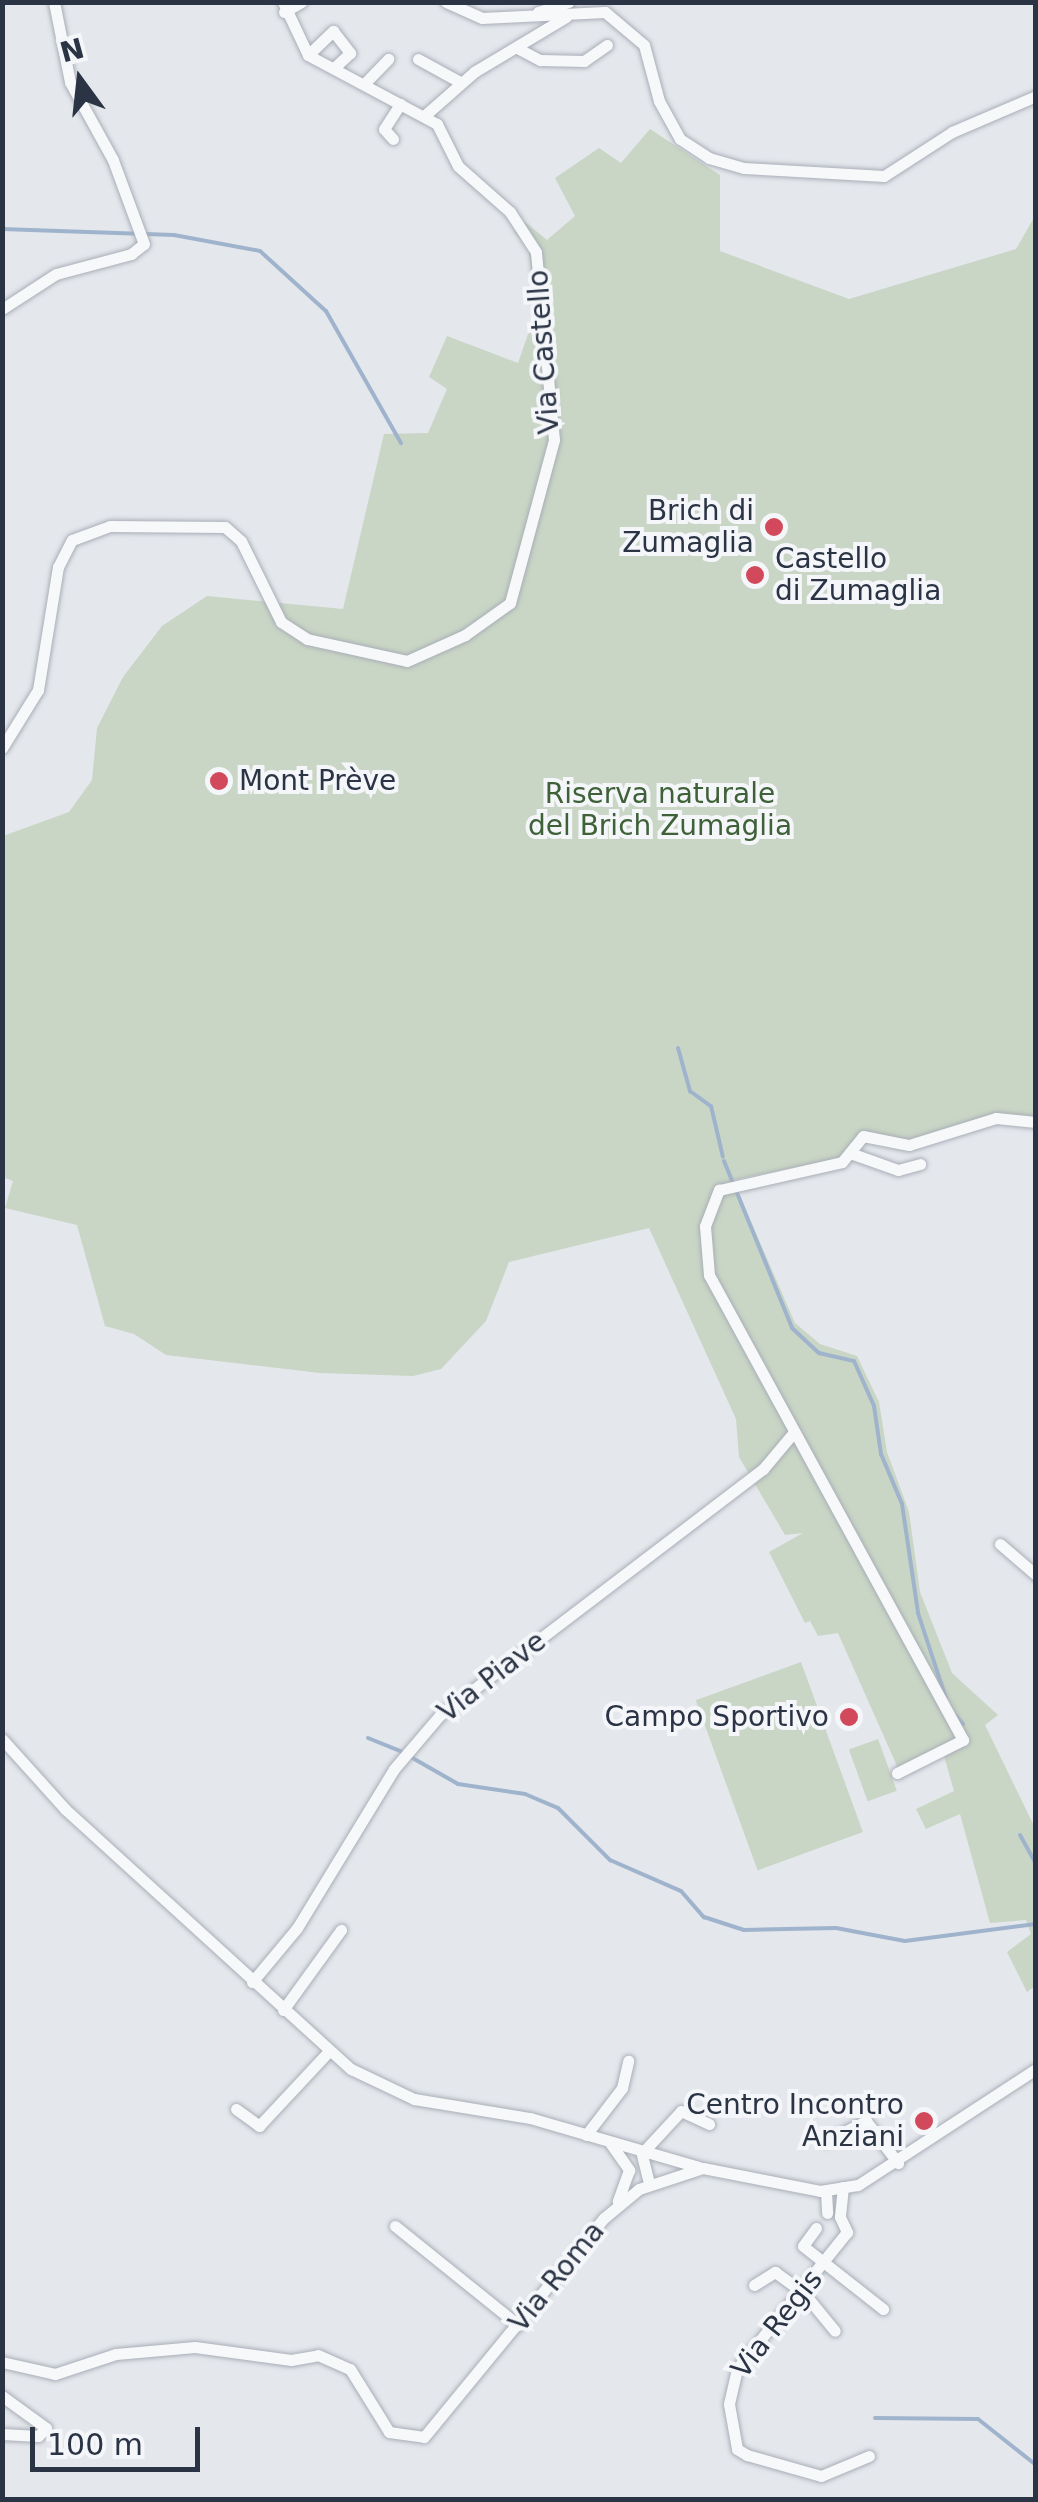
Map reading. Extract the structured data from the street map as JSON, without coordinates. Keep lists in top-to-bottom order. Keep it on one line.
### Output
{"streets":{"street":["Via Castello","Via Piave","Via Roma","Via Regis"]},"crossings":[["Via Roma","Via Regis"]],"parks":["Riserva naturale del Brich Zumaglia"],"places":["Brich di Zumaglia","Castello di Zumaglia","Mont Prève","Campo Sportivo","Centro Incontro Anziani"],"scale_bar":"100 m","north":"top"}
